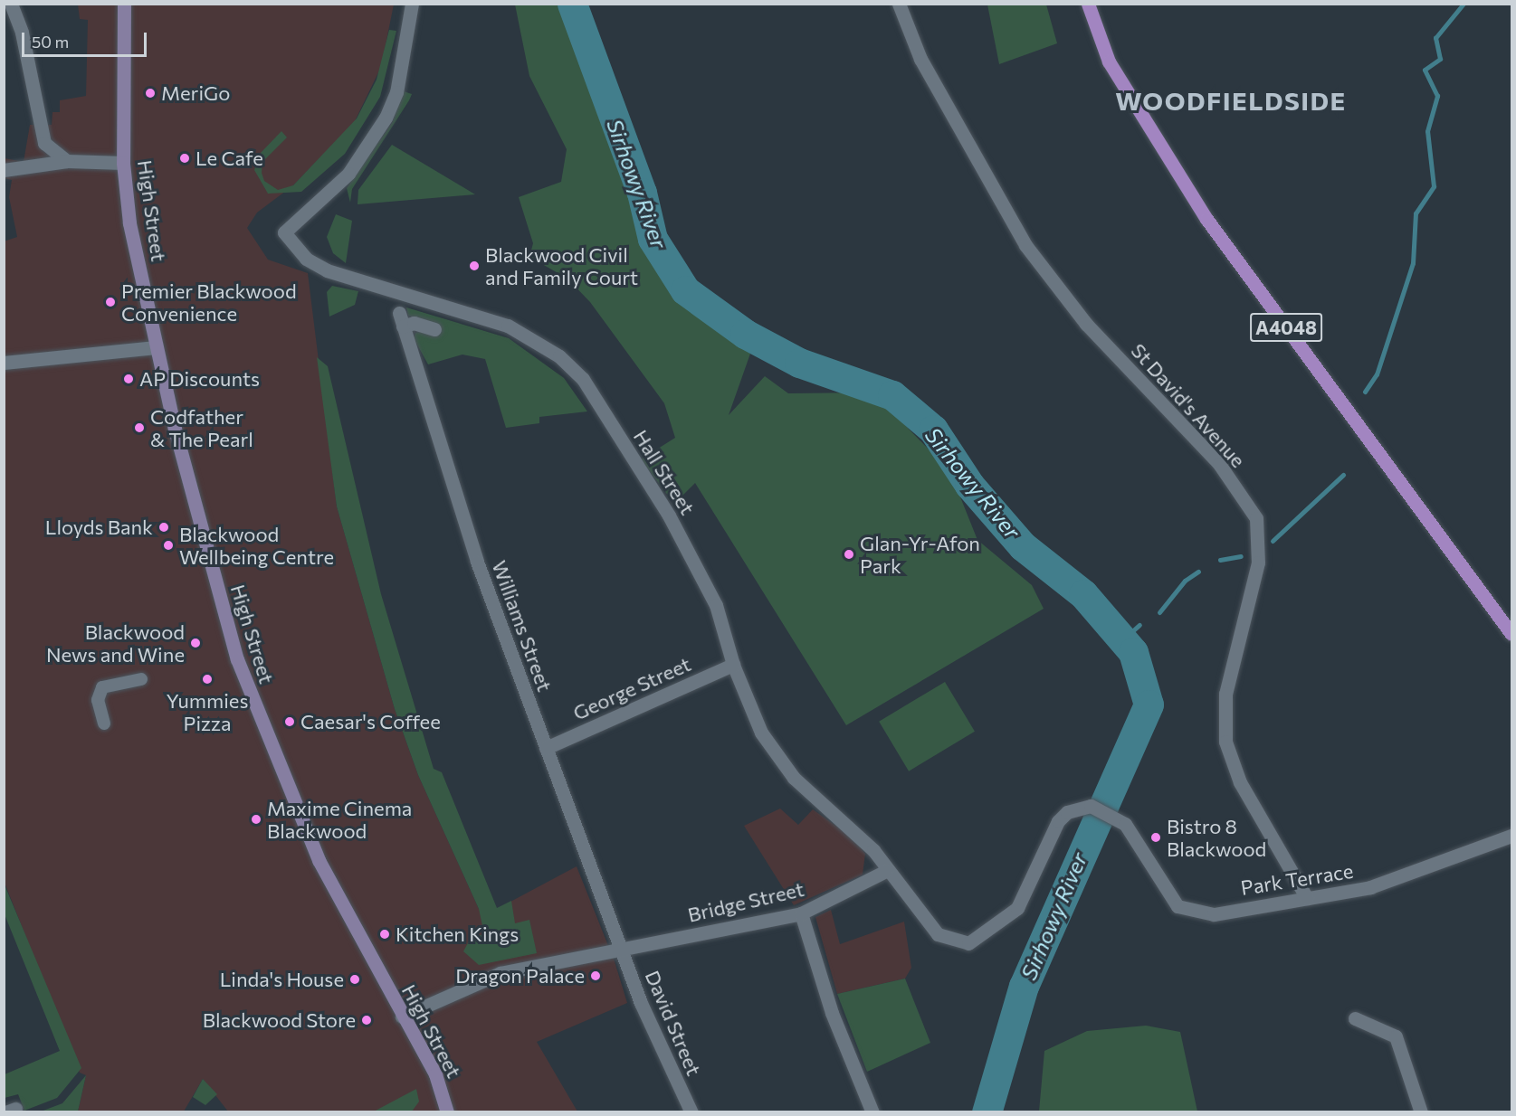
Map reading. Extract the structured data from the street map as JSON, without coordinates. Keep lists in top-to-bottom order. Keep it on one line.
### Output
{"streets":{"main road":["High Street","A4048"],"street":["St David's Avenue","Hall Street","Williams Street","George Street","Park Terrace","Bridge Street","David Street"]},"crossings":[["High Street","Bridge Street"],["St David's Avenue","Park Terrace"],["Hall Street","George Street"],["Hall Street","Park Terrace"],["Hall Street","Bridge Street"],["Williams Street","George Street"],["Williams Street","Bridge Street"],["Williams Street","David Street"],["Park Terrace","Bridge Street"],["Bridge Street","David Street"]],"districts":["WOODFIELDSIDE"],"water":["Sirhowy River"],"places":["MeriGo","Le Cafe","Blackwood Civil and Family Court","Premier Blackwood Convenience","AP Discounts","Codfather & The Pearl","Lloyds Bank","Blackwood Wellbeing Centre","Glan-Yr-Afon Park","Blackwood News and Wine","Yummies Pizza","Caesar's Coffee","Maxime Cinema Blackwood","Bistro 8 Blackwood","Kitchen Kings","Dragon Palace","Linda's House","Blackwood Store"],"scale_bar":"50 m"}
